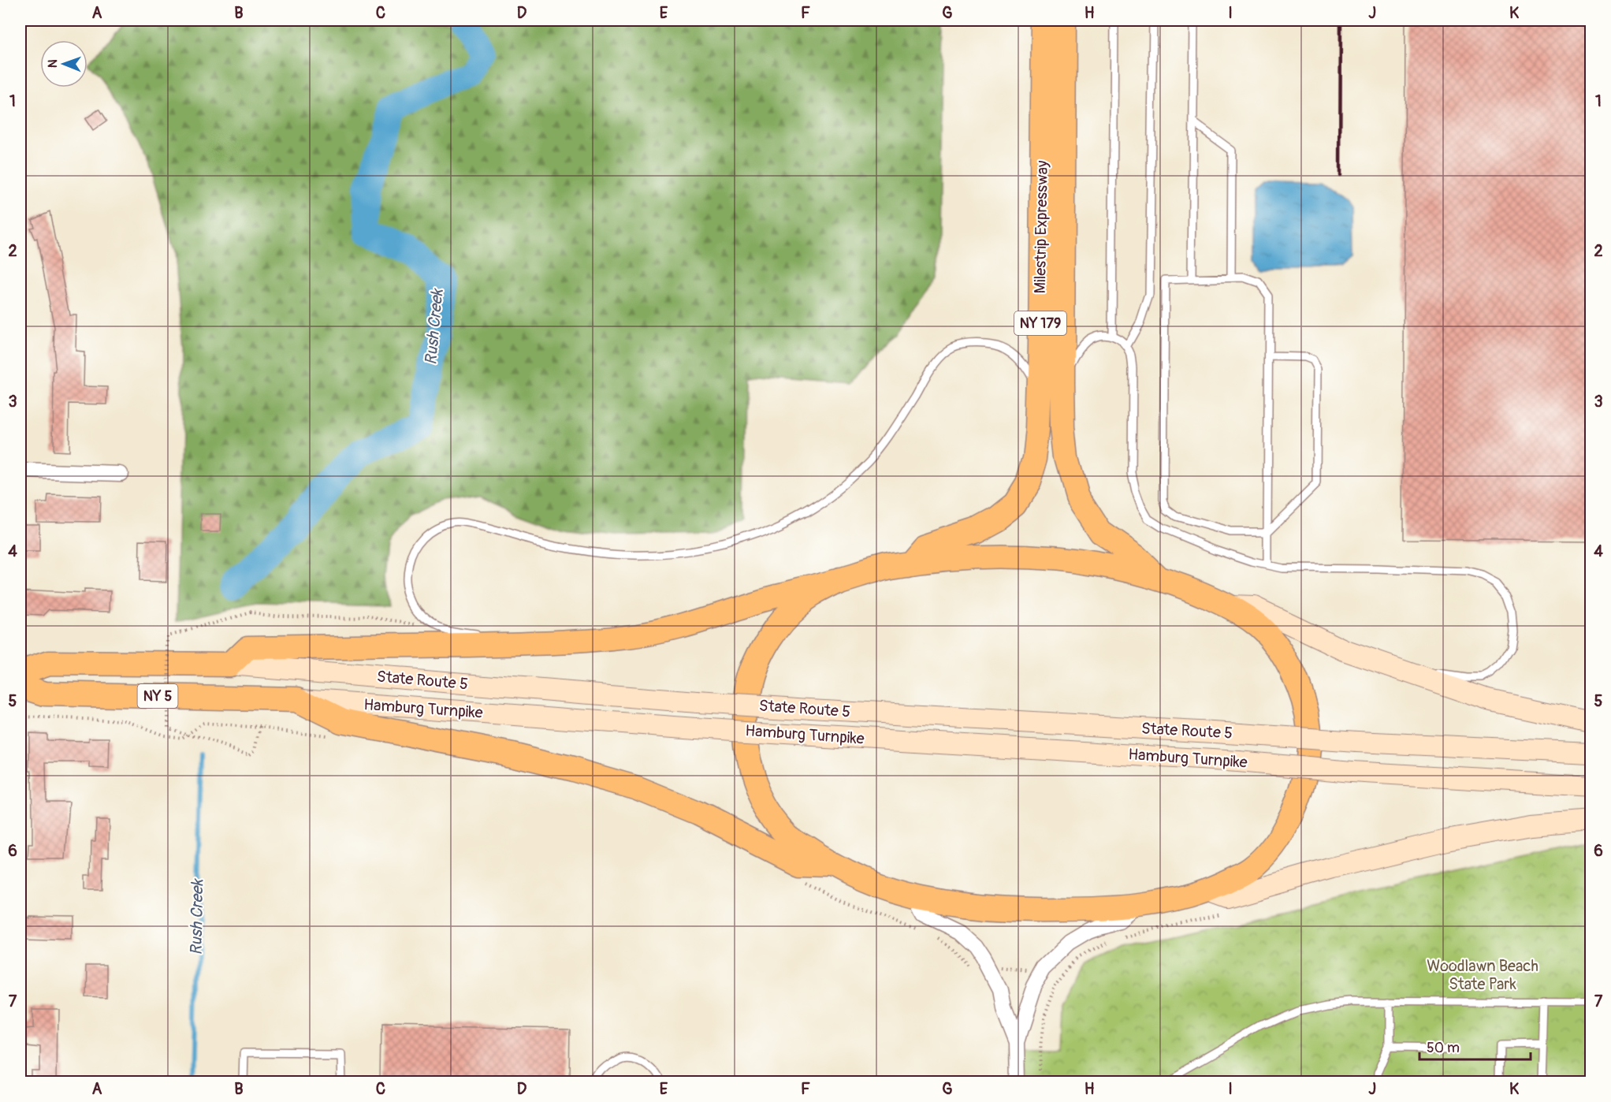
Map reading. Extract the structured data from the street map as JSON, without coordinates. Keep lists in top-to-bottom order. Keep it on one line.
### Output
{"streets":{"highway":["Milestrip Expressway","NY 179","State Route 5","NY 5","Hamburg Turnpike"]},"water":["Rush Creek"],"parks":["Woodlawn Beach State Park"],"scale_bar":"50 m","north":"left","grid":{"columns":["A","B","C","D","E","F","G","H","I","J","K"],"rows":["1","2","3","4","5","6","7"]}}
